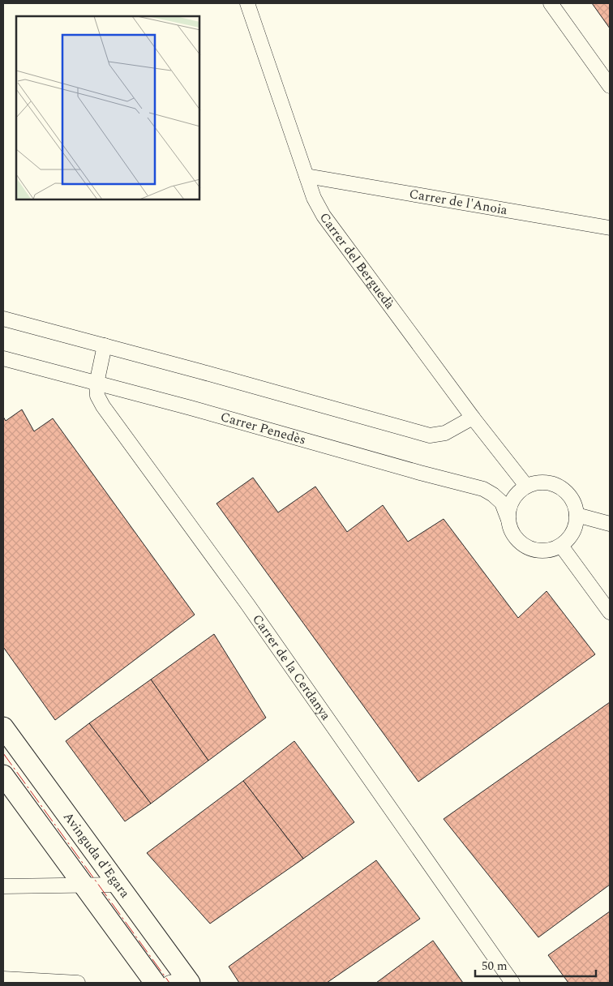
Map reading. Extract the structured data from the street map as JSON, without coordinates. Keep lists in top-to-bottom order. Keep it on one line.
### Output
{"streets":{"street":["Carrer de l'Anoia","Carrer del Berguedà","Carrer Penedès","Carrer de la Cerdanya","Avinguda d'Egara"]},"crossings":[["Carrer de l'Anoia","Carrer del Berguedà"],["Carrer del Berguedà","Carrer Penedès"],["Carrer Penedès","Carrer de la Cerdanya"]],"scale_bar":"50 m"}
